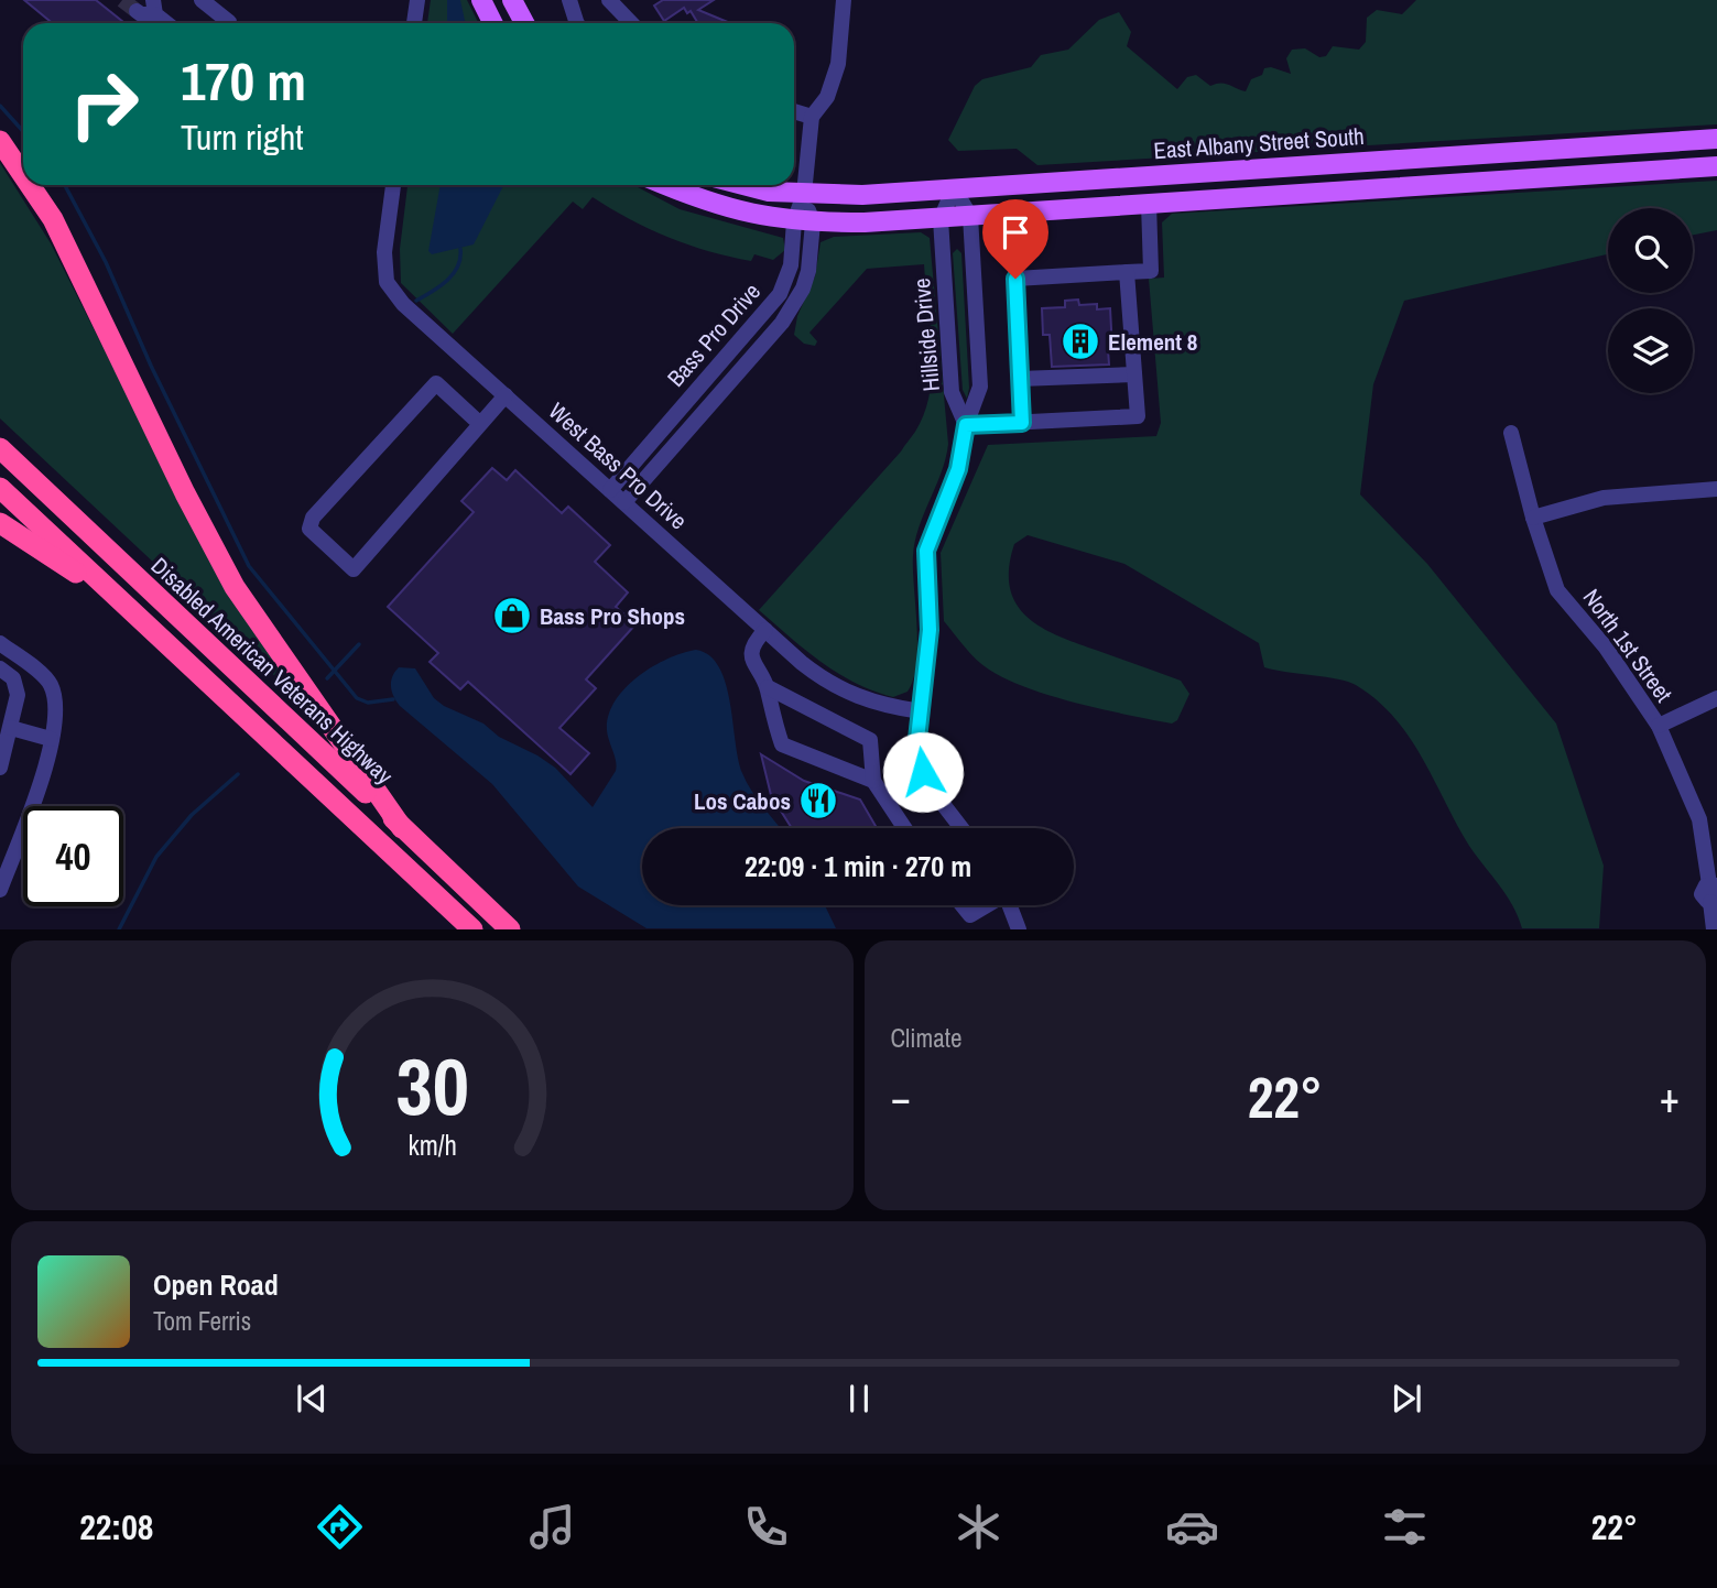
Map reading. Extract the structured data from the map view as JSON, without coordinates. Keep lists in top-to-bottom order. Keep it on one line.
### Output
{"streets":{"highway":["Disabled American Veterans Highway"],"main road":["East Albany Street South"],"street":["Bass Pro Drive","Hillside Drive","West Bass Pro Drive","North 1st Street"]},"crossings":[["East Albany Street South","Bass Pro Drive"],["East Albany Street South","Hillside Drive"],["Bass Pro Drive","West Bass Pro Drive"]],"places":{"building":["Element 8"],"shop":["Bass Pro Shops"],"restaurant":["Los Cabos"]},"page":{"turn":["170 m","Turn right"],"limit":"40","trip":"22:09 · 1 min · 270 m","tile":"Climate","heat":["−","22°","+"],"song":["Open Road","Tom Ferris"],"tabs":["22:08","22°"],"gauge":["30","km/h"]}}
